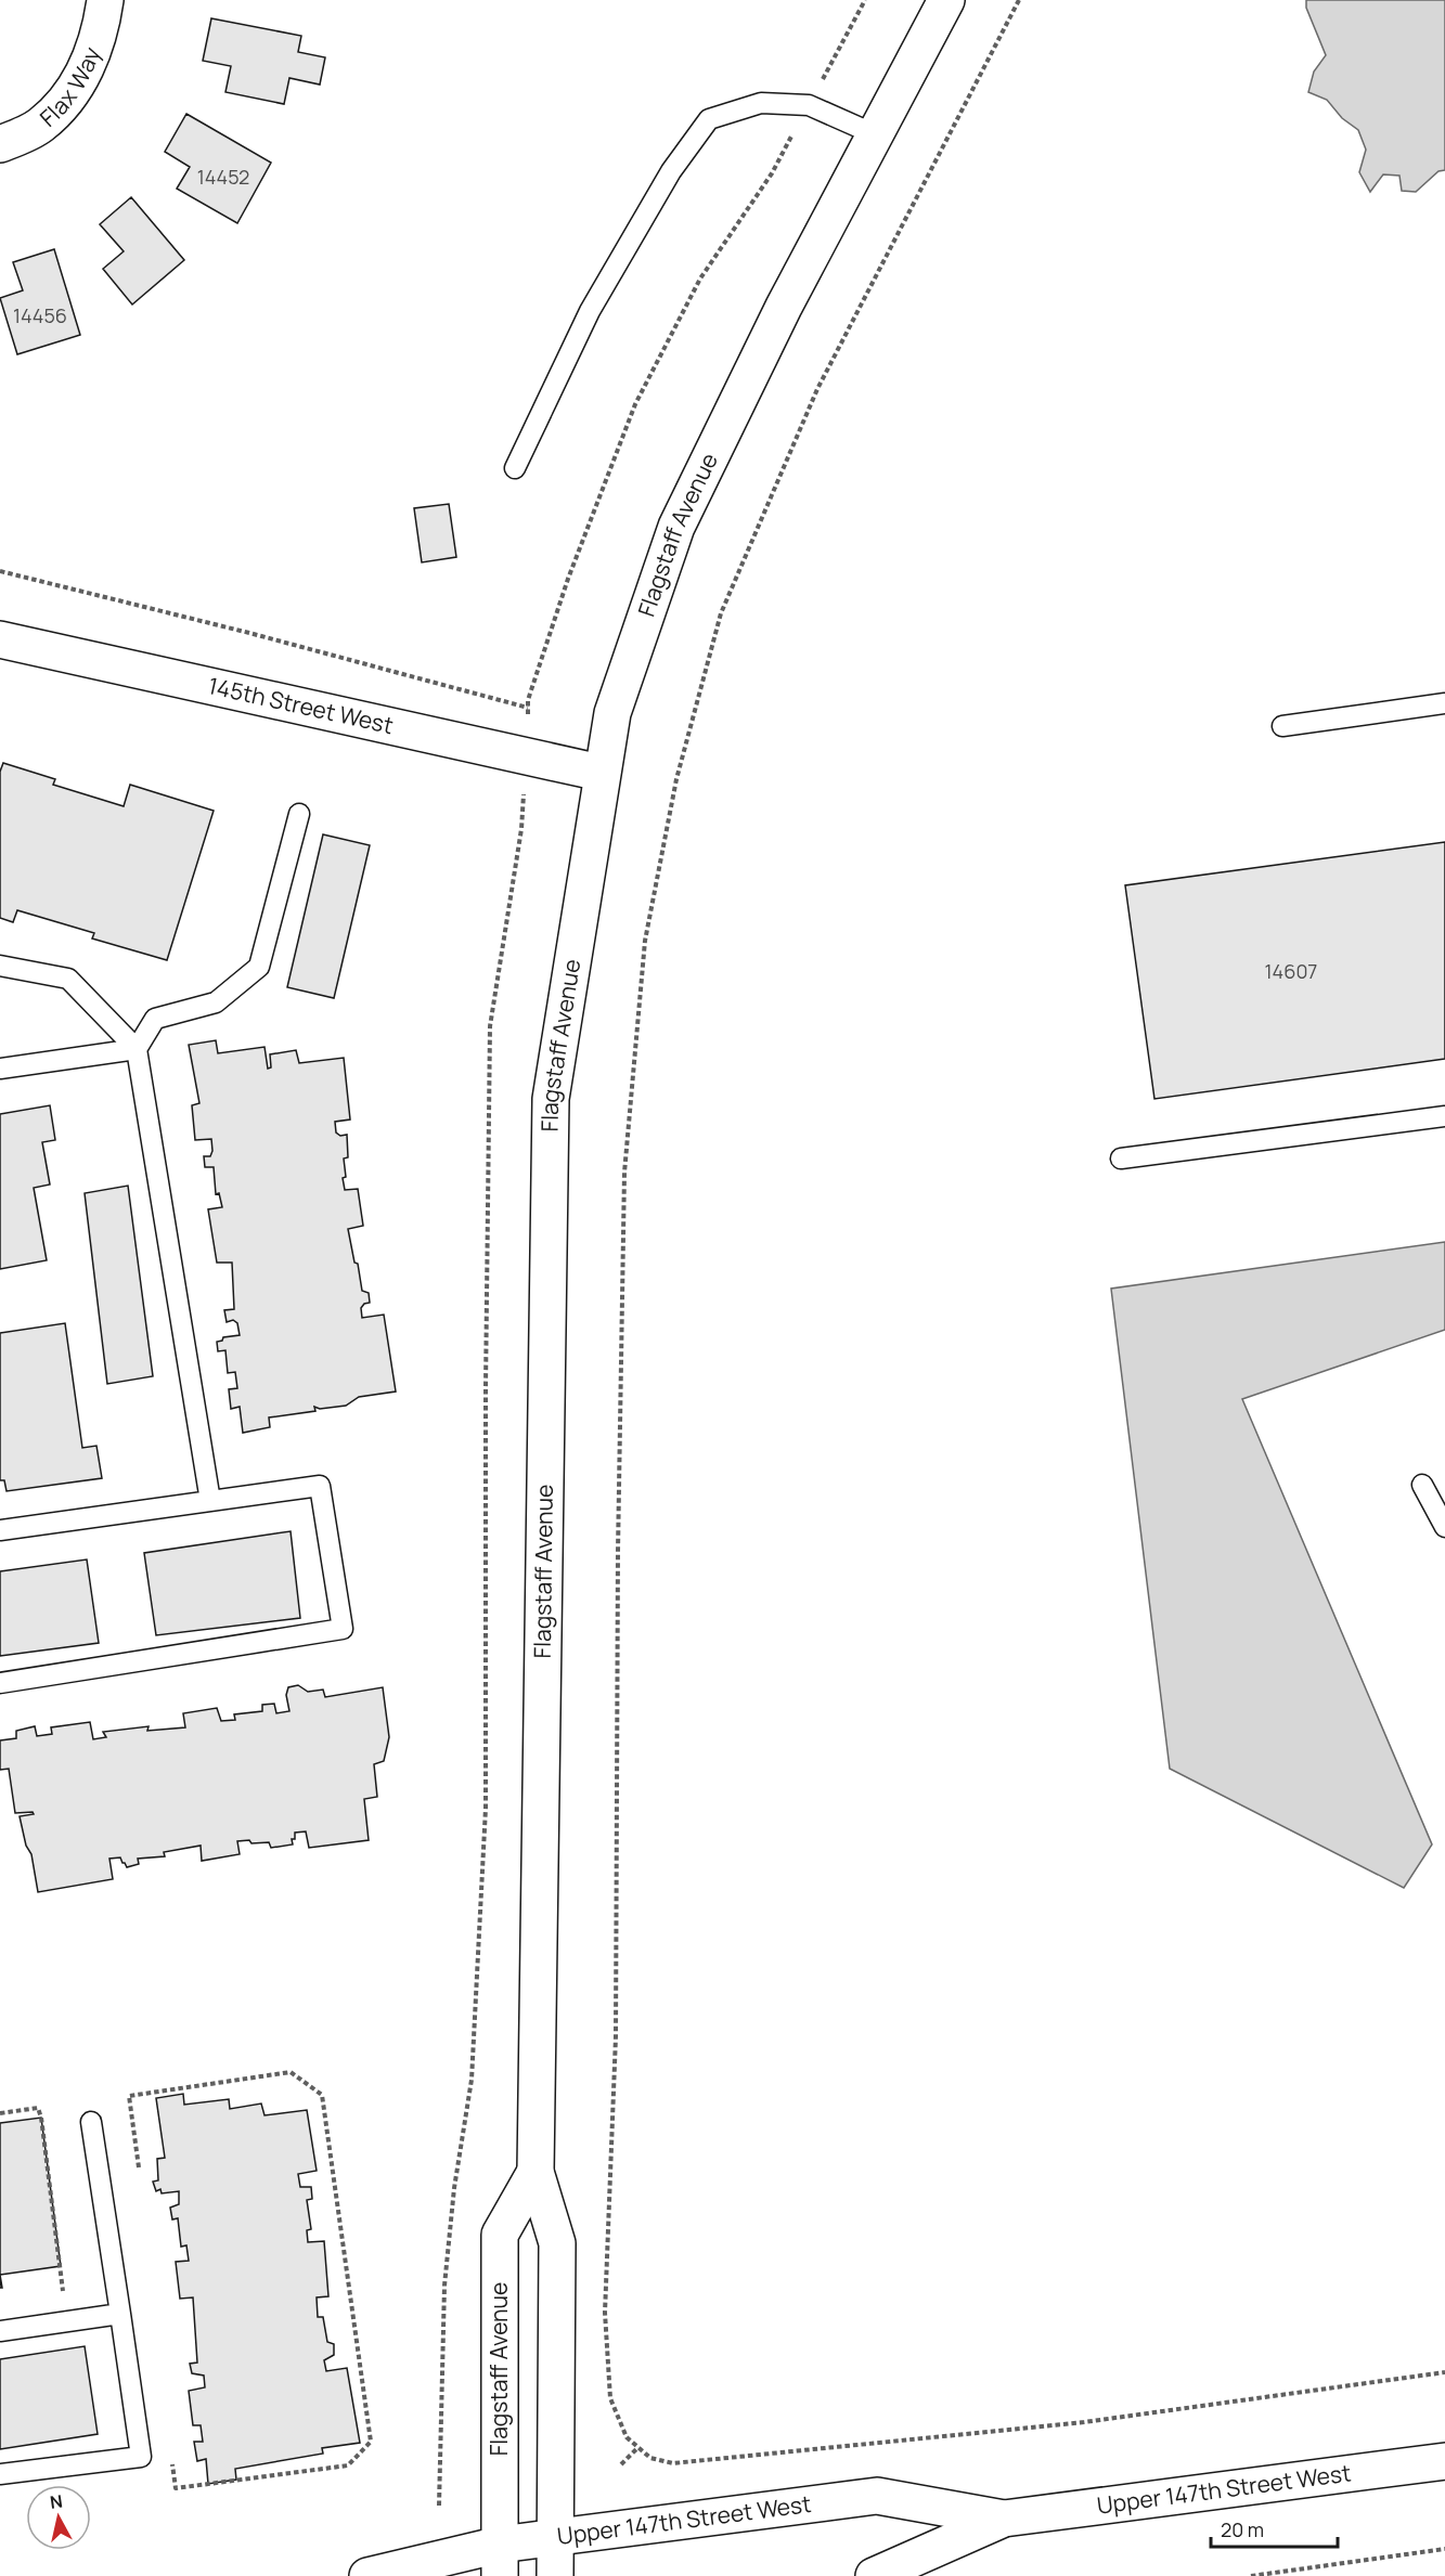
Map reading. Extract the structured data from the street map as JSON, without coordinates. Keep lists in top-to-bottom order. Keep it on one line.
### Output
{"streets":{"street":["Flax Way","Flagstaff Avenue","145th Street West","Upper 147th Street West"]},"crossings":[["Flagstaff Avenue","145th Street West"],["Flagstaff Avenue","Upper 147th Street West"]],"house_numbers":["14452","14456","14607"],"scale_bar":"20 m","north":"top"}
